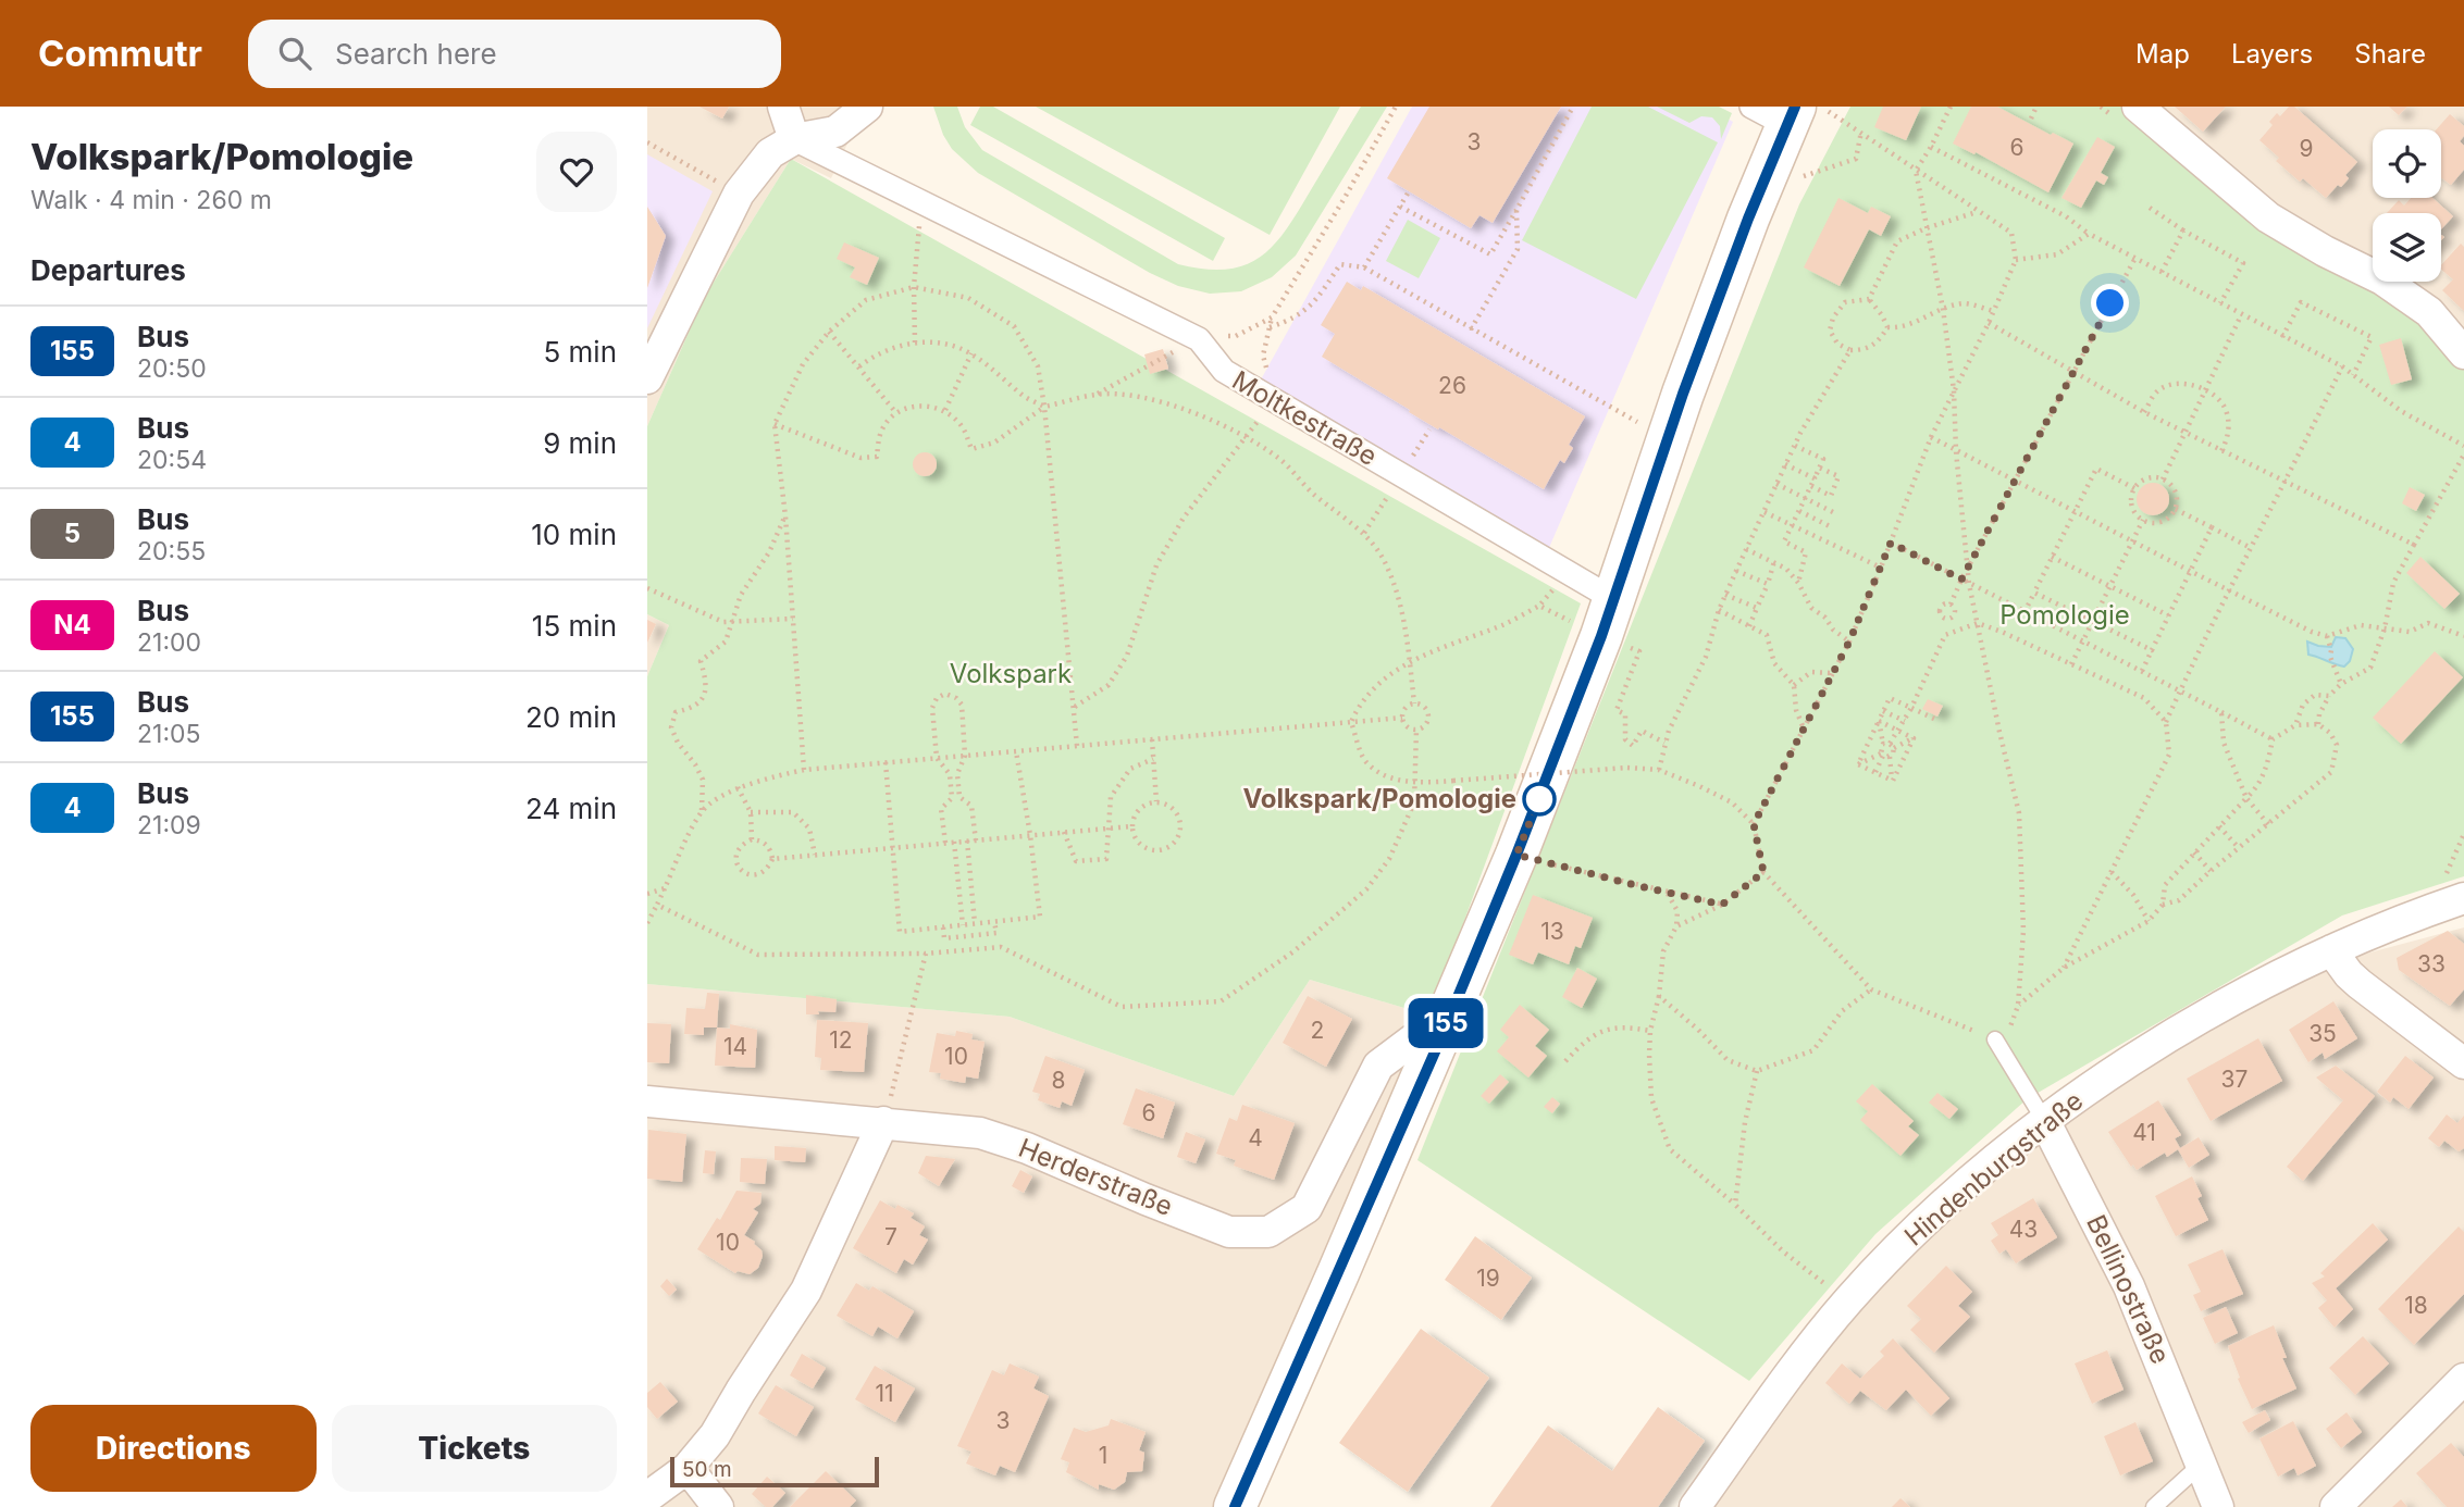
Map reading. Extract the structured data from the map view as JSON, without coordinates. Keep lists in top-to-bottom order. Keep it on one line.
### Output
{"streets":{"street":["Moltkestraße","Hindenburgstraße","Herderstraße","Bellinostraße"]},"crossings":[["Hindenburgstraße","Bellinostraße"]],"parks":["Pomologie","Volkspark"],"places":["Volkspark/Pomologie"],"lines":["bus line 155"],"house_numbers":["3","6","9","26","13","33","2","35","12","14","10","37","8","6","41","4","43","7","10","19","18","11","3","1"],"scale_bar":"50 m","page":{"header":"Commutr","search":"Search here","nav":["Map","Layers","Share"],"heading":[["Volkspark/Pomologie","Walk · 4 min · 260 m"],"Departures"],"on_map":"155","list":[{"mark":"155","name":"Bus","note":"20:50","value":"5 min"},{"mark":"4","name":"Bus","note":"20:54","value":"9 min"},{"mark":"5","name":"Bus","note":"20:55","value":"10 min"},{"mark":"N4","name":"Bus","note":"21:00","value":"15 min"},{"mark":"155","name":"Bus","note":"21:05","value":"20 min"},{"mark":"4","name":"Bus","note":"21:09","value":"24 min"}],"buttons":["Directions","Tickets"],"scale":"50 m"}}
